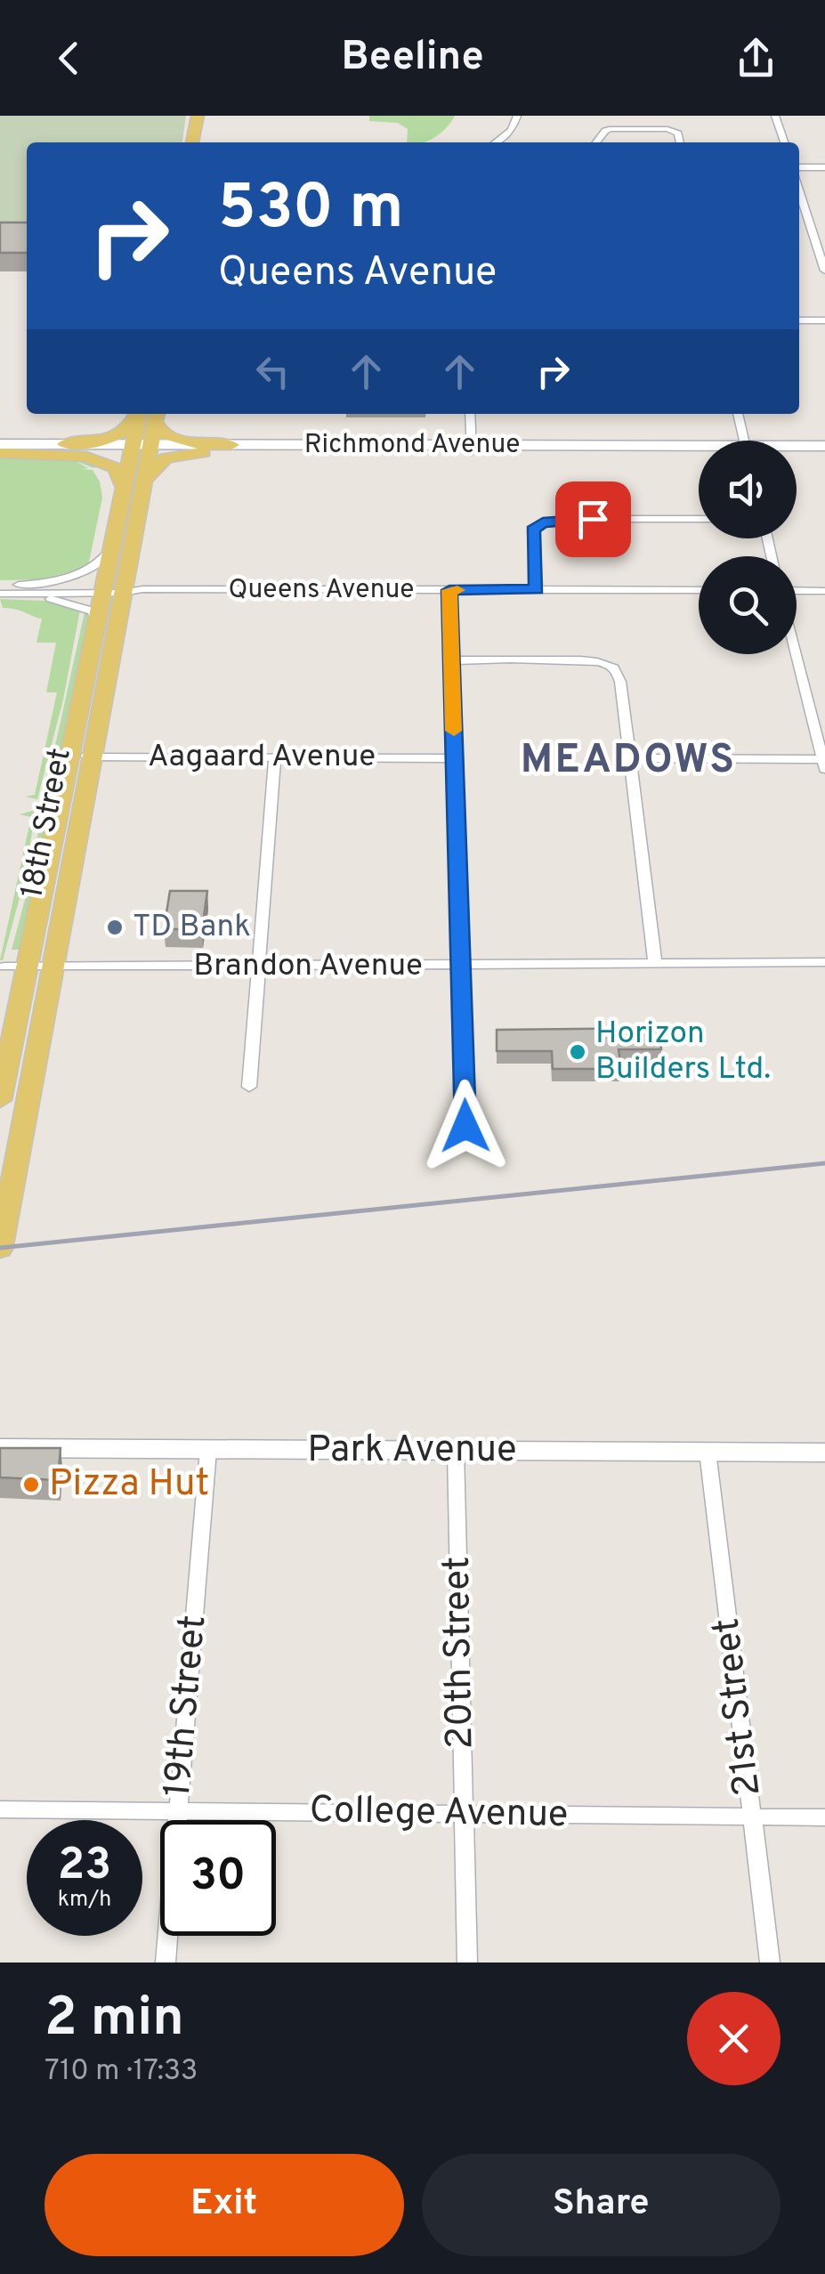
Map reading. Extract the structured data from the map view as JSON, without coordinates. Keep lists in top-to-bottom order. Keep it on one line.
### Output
{"streets":{"main road":["Richmond Avenue","18th Street","Park Avenue"],"street":["Queens Avenue","Aagaard Avenue","Brandon Avenue","20th Street","19th Street","21st Street","College Avenue"]},"crossings":[["Richmond Avenue","18th Street"],["Queens Avenue","18th Street"],["Aagaard Avenue","18th Street"],["18th Street","Brandon Avenue"],["Park Avenue","20th Street"],["Park Avenue","19th Street"],["Park Avenue","21st Street"],["20th Street","College Avenue"],["19th Street","College Avenue"],["21st Street","College Avenue"]],"districts":["MEADOWS"],"places":["TD Bank","Horizon Builders Ltd.","Pizza Hut"],"page":{"header":"Beeline","turn":["530 m","Queens Avenue"],"speed":"23 km/h","limit":"30","heading":["2 min","710 m · 17:33"],"buttons":["Exit","Share"]}}
